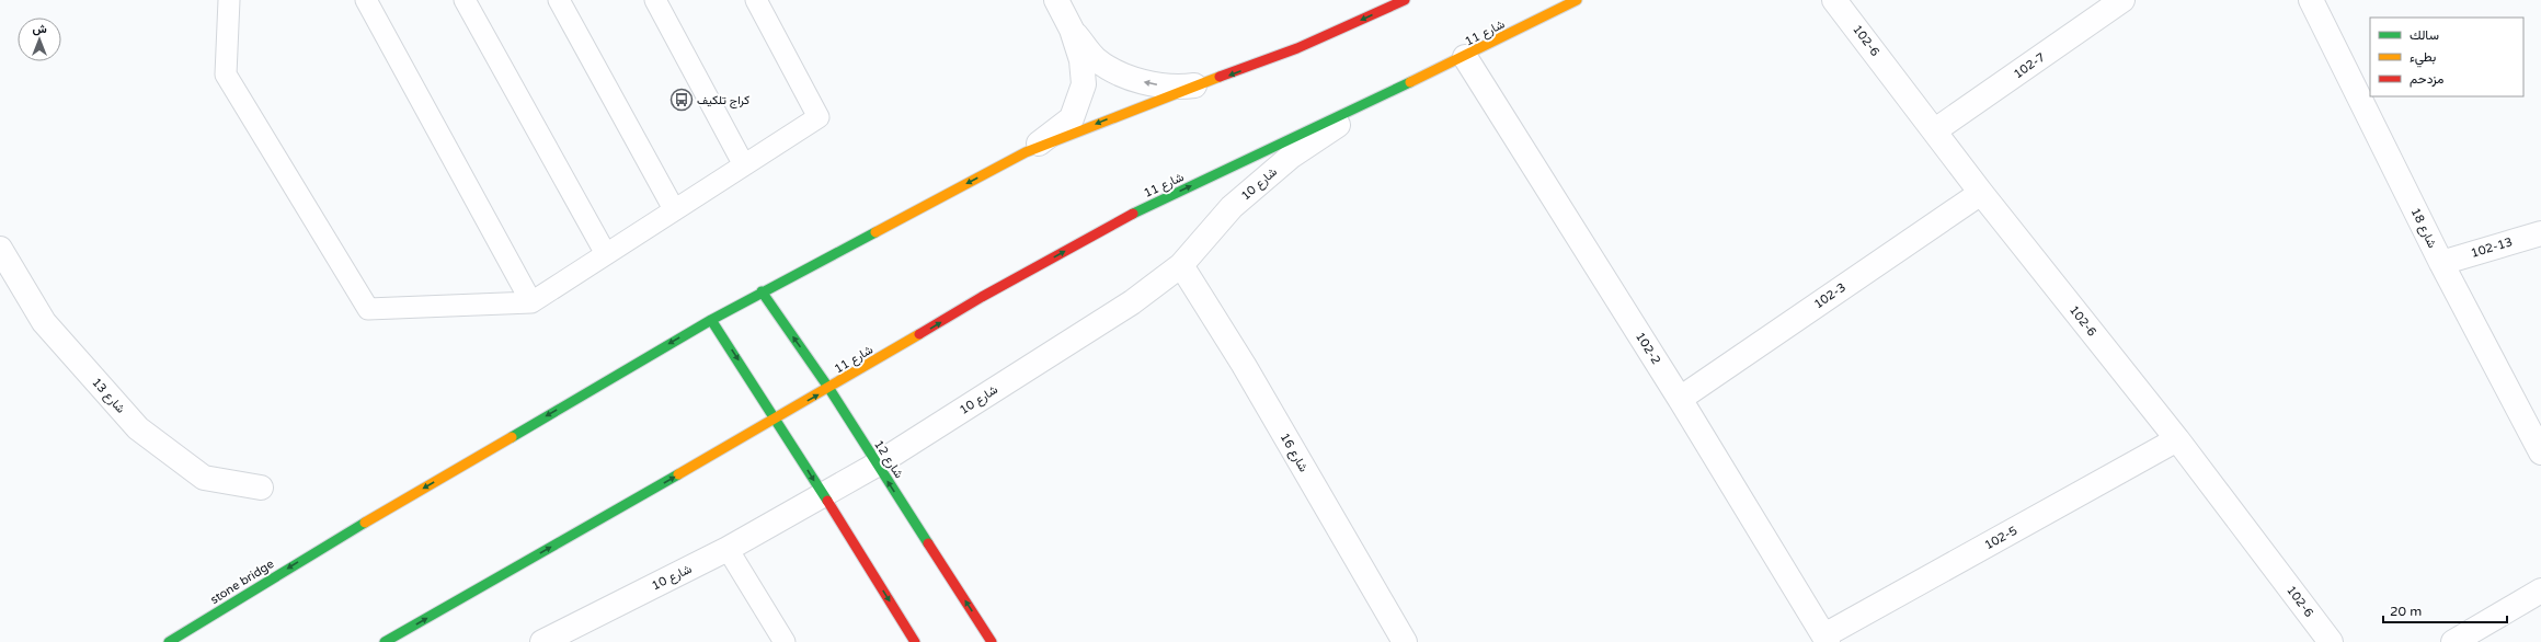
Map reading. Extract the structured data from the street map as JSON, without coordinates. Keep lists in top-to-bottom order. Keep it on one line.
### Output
{"streets":{"main road":["شارع 11","شارع 12","stone bridge"],"street":["102-6","102-7","شارع 10","شارع 18","102-13","102-3","102-2","شارع 13","شارع 16","102-5"]},"crossings":[["شارع 11","شارع 10"],["شارع 11","102-2"],["شارع 11","شارع 12"],["102-6","102-7"],["102-6","102-3"],["102-6","102-5"],["شارع 10","شارع 16"],["شارع 10","شارع 12"],["شارع 18","102-13"],["102-3","102-2"],["102-2","102-5"]],"one_way":["شارع 11","stone bridge"],"places":{"bus stop":["كراج تلكيف"]},"legend":["سالك","بطيء","مزدحم"],"scale_bar":"20 m","north":"top"}
